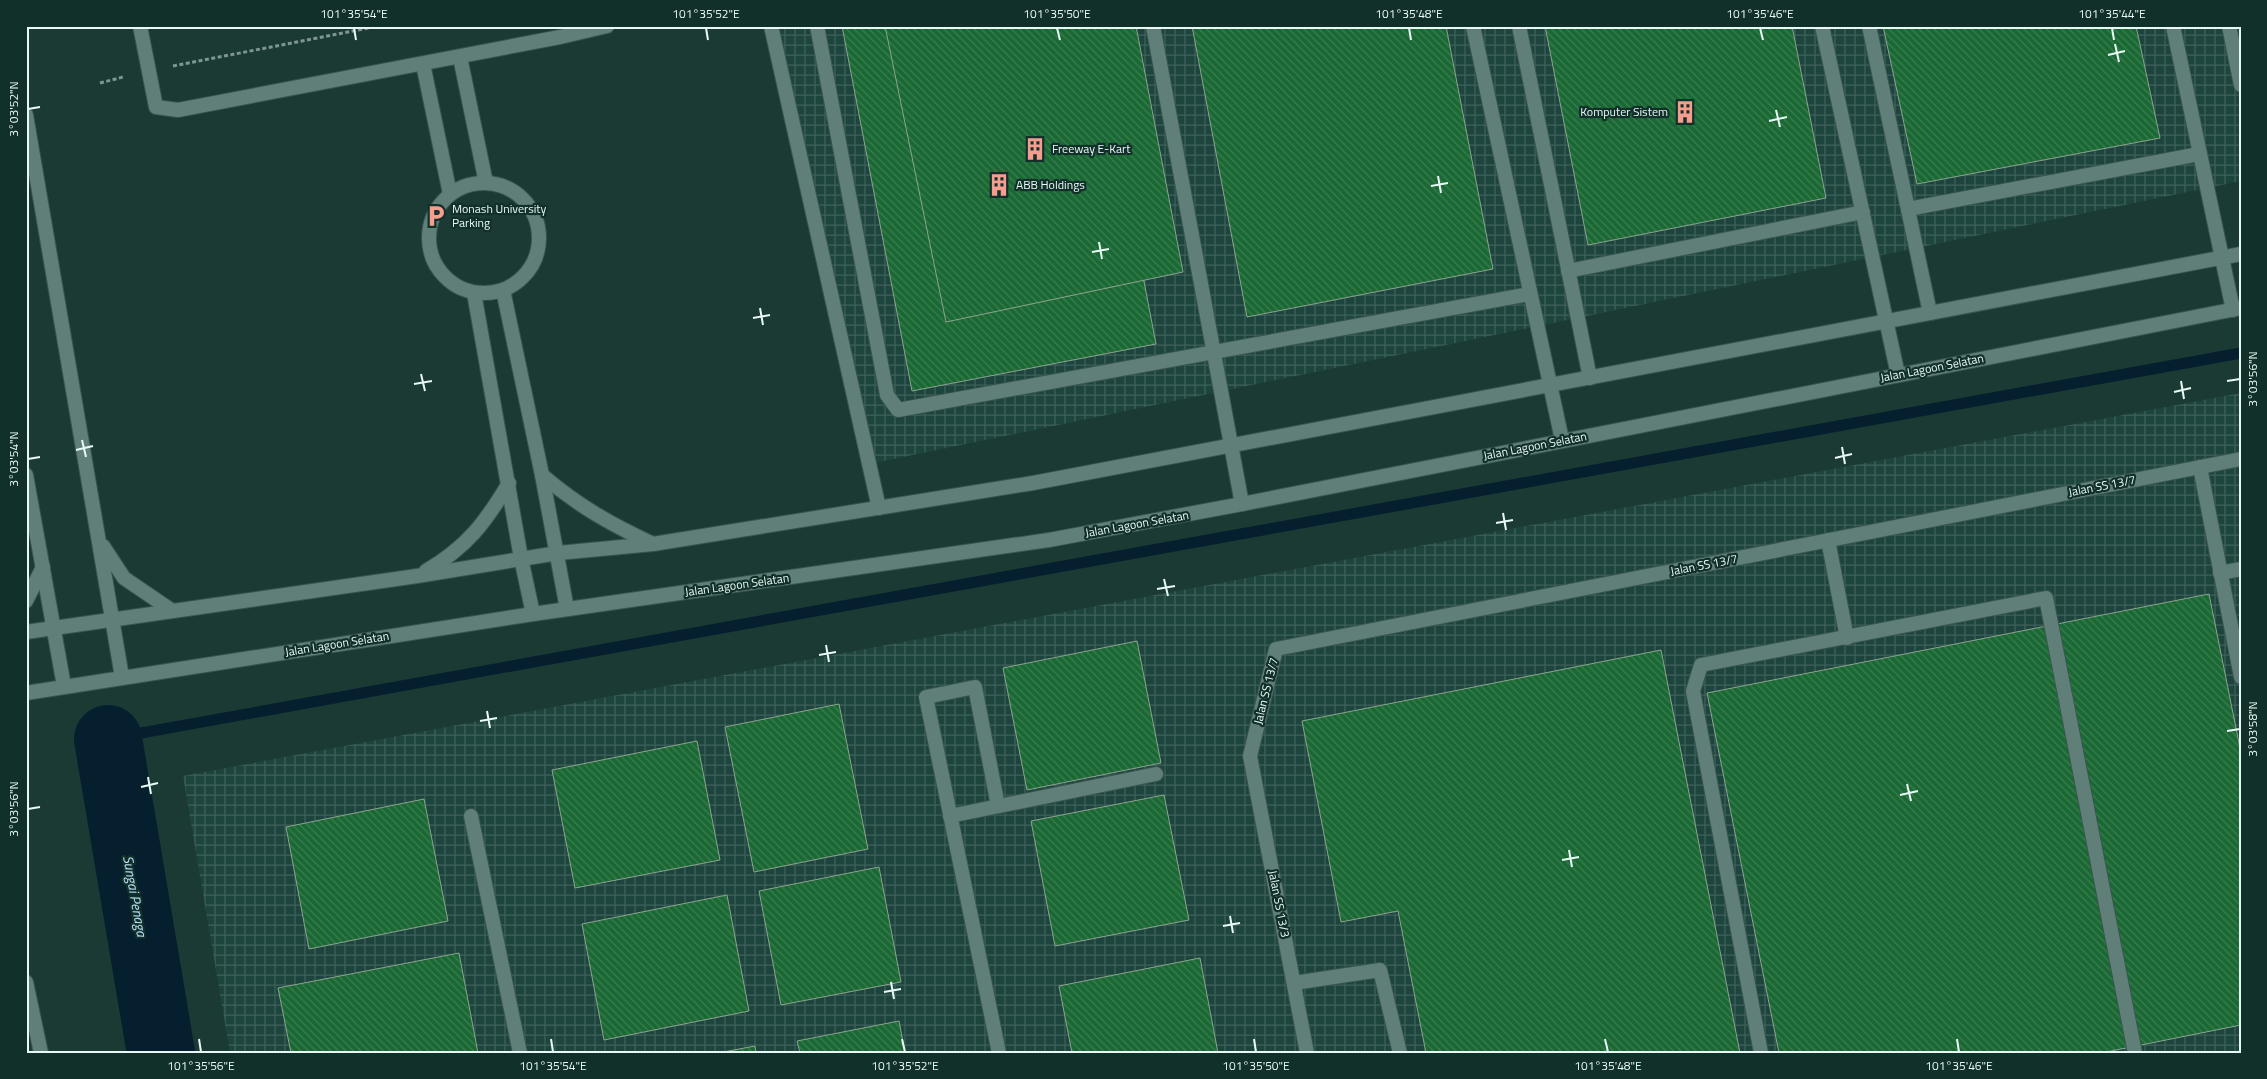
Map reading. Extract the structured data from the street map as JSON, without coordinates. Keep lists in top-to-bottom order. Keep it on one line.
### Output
{"streets":{"main road":["Jalan Lagoon Selatan","Jalan SS 13/7","Jalan SS 13/3"]},"crossings":[["Jalan SS 13/7","Jalan SS 13/3"]],"water":["Sungai Penaga"],"places":{"building":["Komputer Sistem","Freeway E-Kart","ABB Holdings"],"parking":["Monash University Parking"]},"coordinates":["101°35'54\"E","101°35'52\"E","101°35'50\"E","101°35'48\"E","101°35'46\"E","101°35'44\"E","3°03'52\"N","3°03'56\"N","3°03'54\"N","3°03'58\"N","101°35'56\"E"]}
